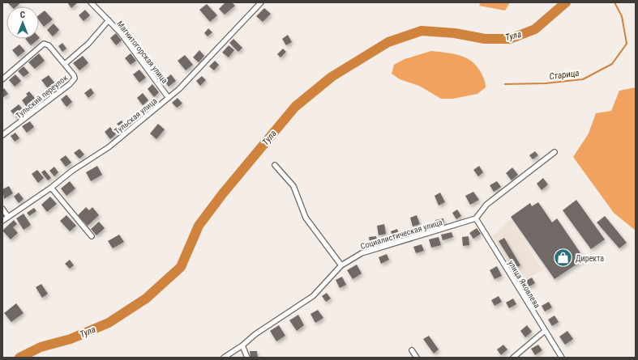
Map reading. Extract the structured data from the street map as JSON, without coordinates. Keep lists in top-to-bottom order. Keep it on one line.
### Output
{"streets":{"street":["Магнитогорская улица","Тульский переулок","Тульская улица","Социалистическая улица","улица Яковлева"]},"crossings":[["Магнитогорская улица","Тульская улица"],["Социалистическая улица","улица Яковлева"]],"water":["Тула","Старица"],"places":{"shop":["Директа"]},"north":"top"}
